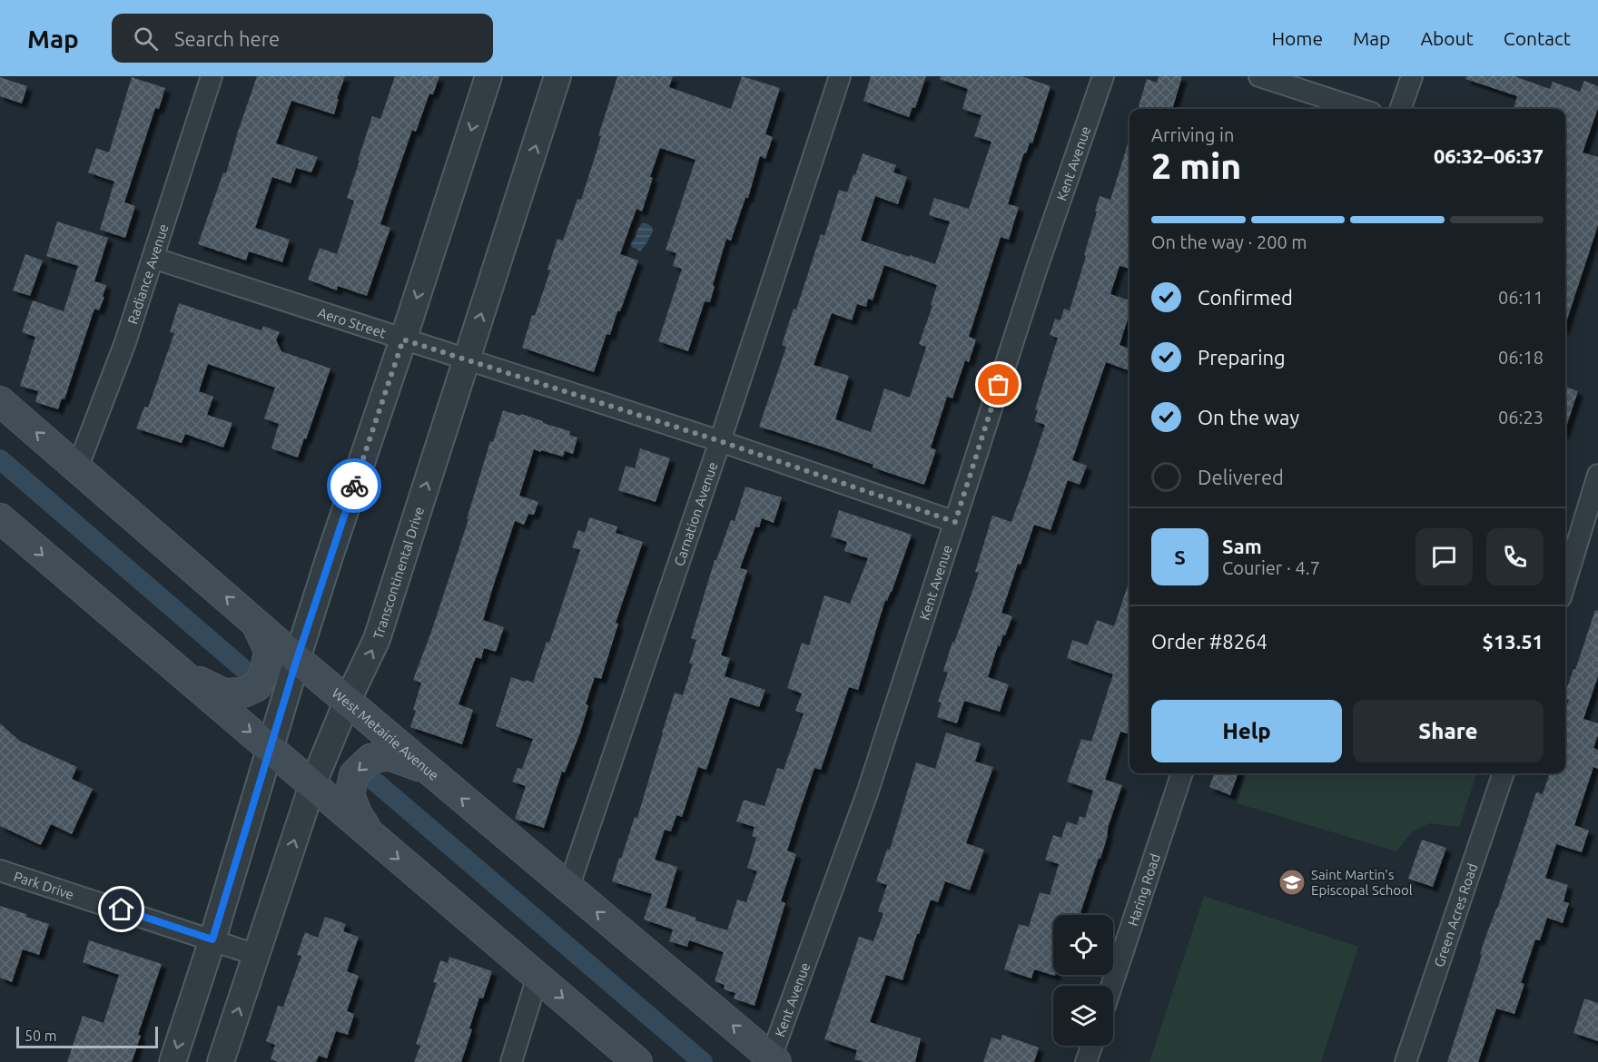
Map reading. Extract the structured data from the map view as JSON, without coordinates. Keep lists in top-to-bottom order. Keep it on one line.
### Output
{"streets":{"main road":["West Metairie Avenue"],"street":["Kent Avenue","Radiance Avenue","Aero Street","Carnation Avenue","Transcontinental Drive","Park Drive","Haring Road","Green Acres Road"]},"crossings":[["Kent Avenue","Aero Street"],["Kent Avenue","West Metairie Avenue"],["Radiance Avenue","Aero Street"],["Radiance Avenue","West Metairie Avenue"],["Aero Street","Carnation Avenue"],["Aero Street","Transcontinental Drive"],["Carnation Avenue","West Metairie Avenue"],["Transcontinental Drive","West Metairie Avenue"],["Transcontinental Drive","Park Drive"]],"places":{"school or university":["Saint Martin's Episcopal School"]},"scale_bar":"50 m","page":{"header":"Map","search":"Search here","nav":["Home","Map","About","Contact"],"heading":["2 min","Arriving in","06:32–06:37"],"panel":["Sam","Courier · 4.7","Order #8264","$13.51"],"bar":"On the way · 200 m","list":[["Confirmed","06:11"],["Preparing","06:18"],["On the way","06:23"],"Delivered"],"round":"S","buttons":["Help","Share"],"scale":"50 m"}}
